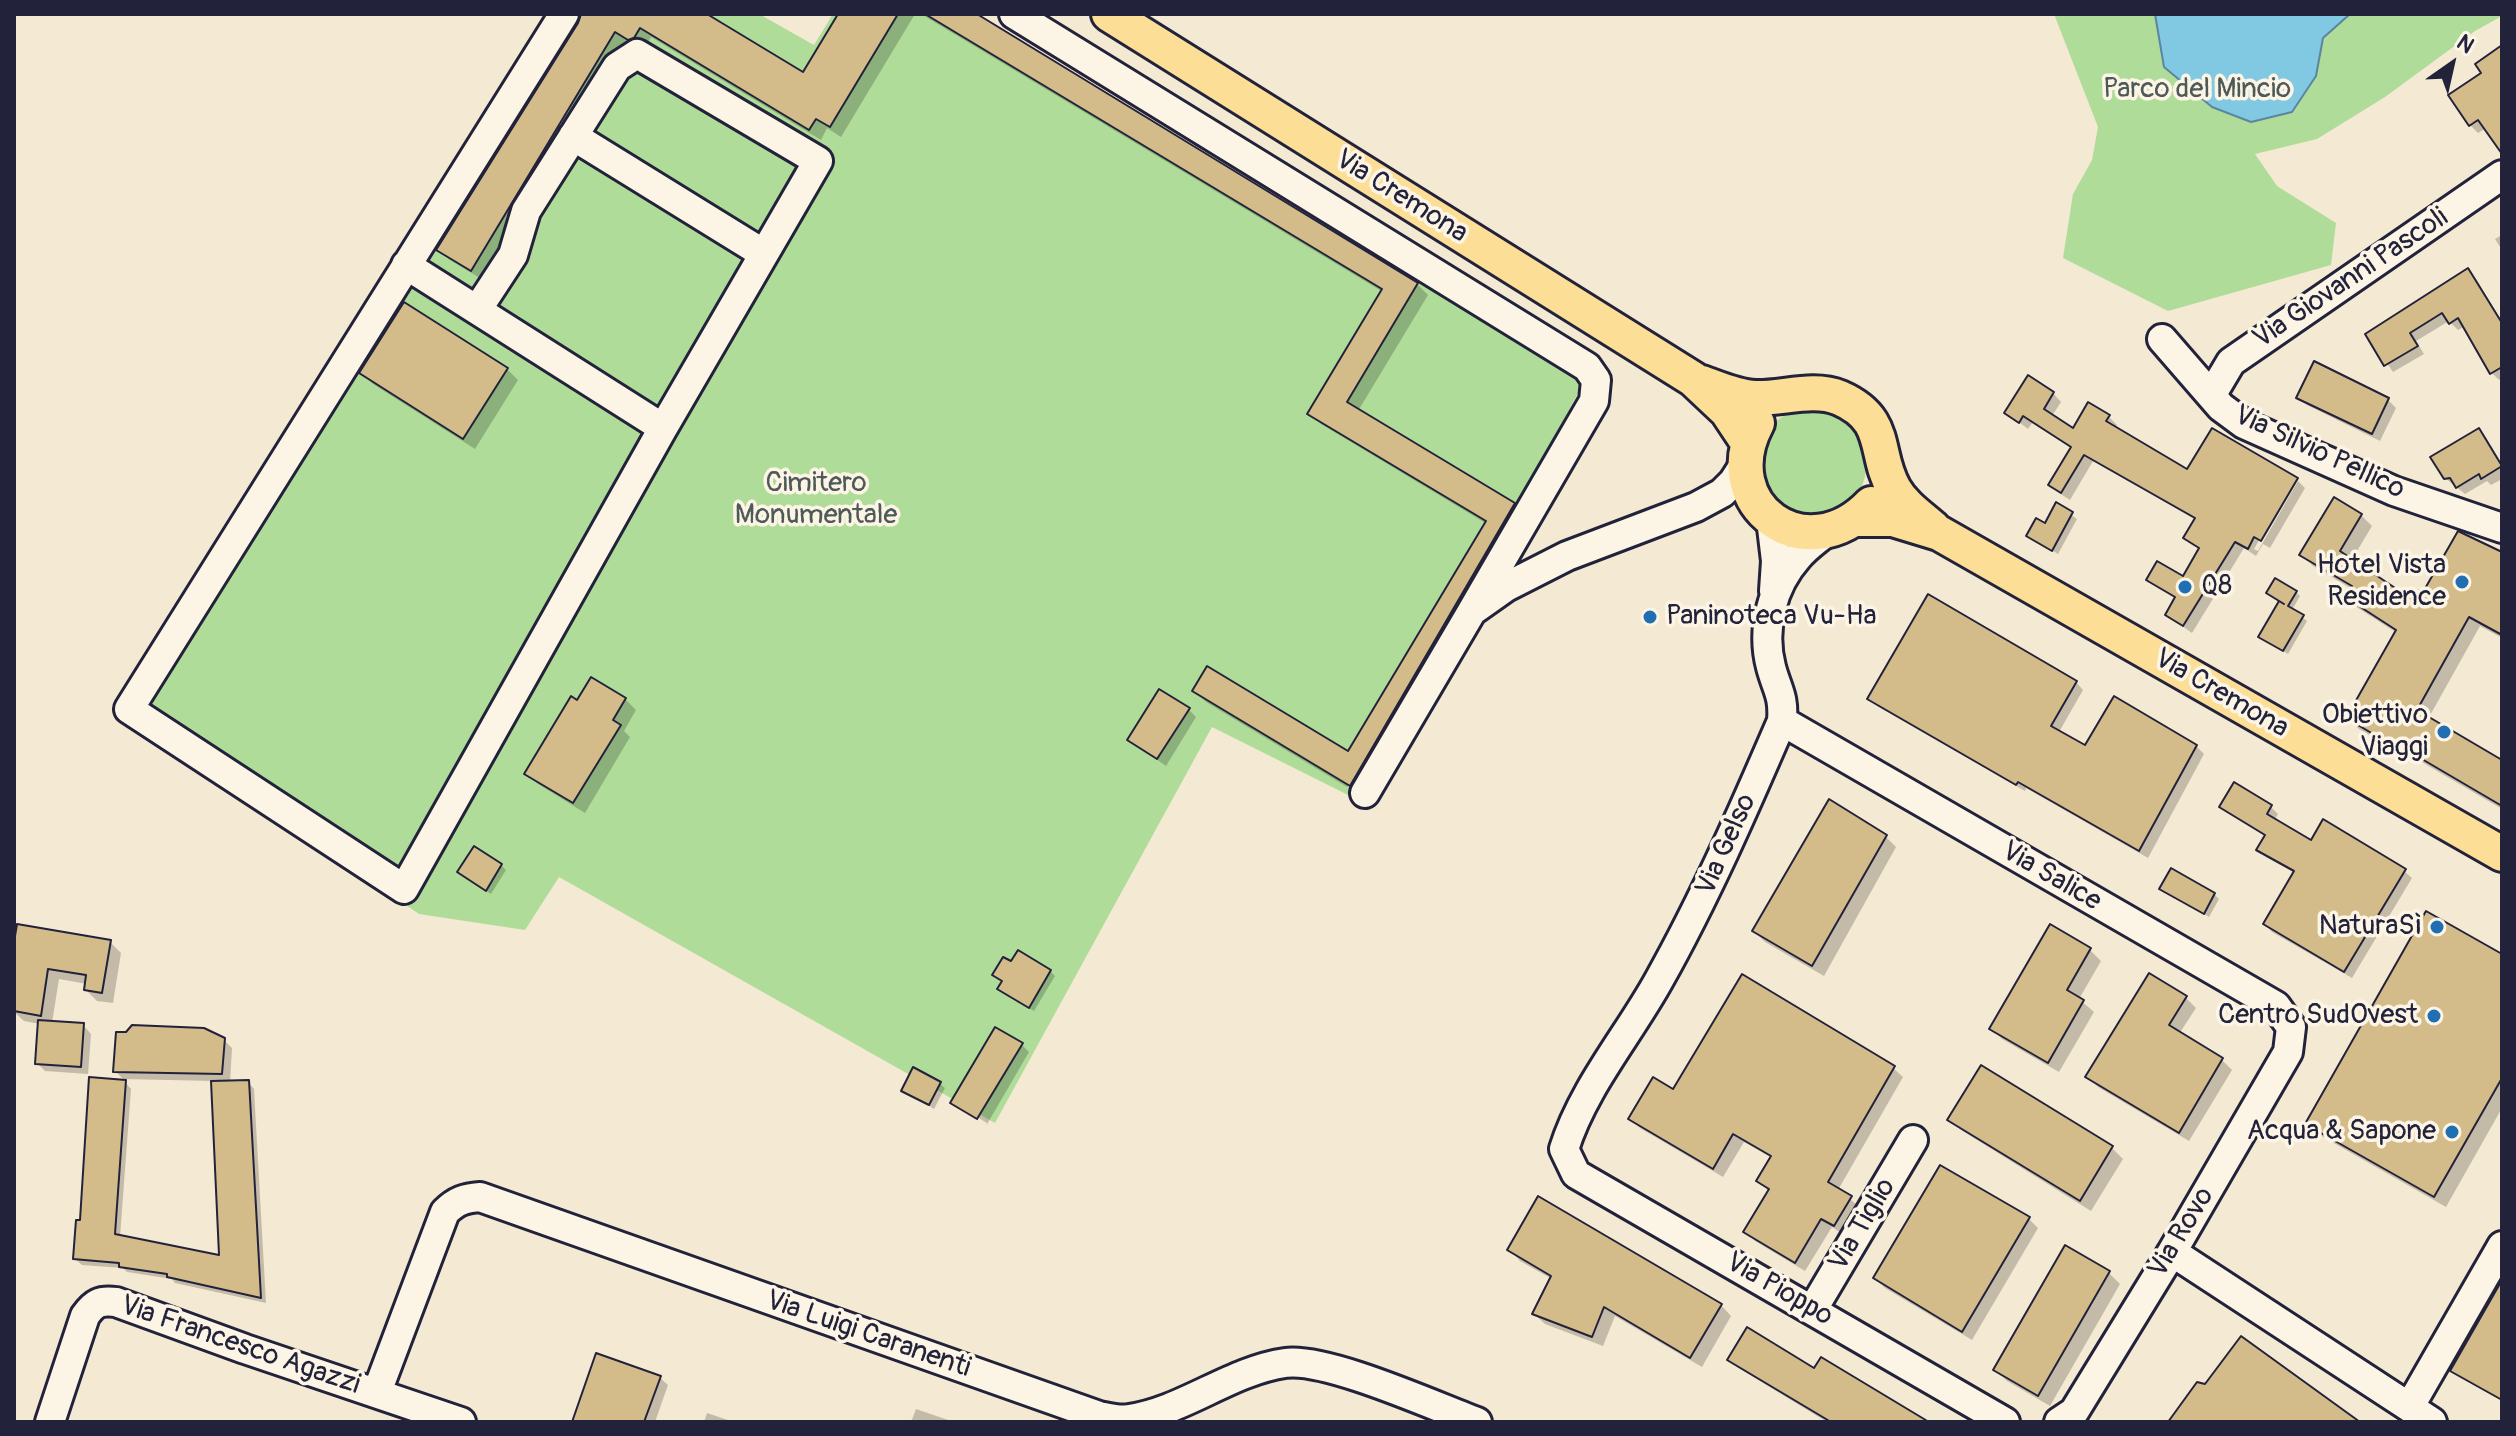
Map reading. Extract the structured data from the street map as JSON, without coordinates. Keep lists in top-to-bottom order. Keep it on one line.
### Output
{"streets":{"main road":["Via Cremona"],"street":["Via Giovanni Pascoli","Via Silvio Pellico","Via Gelso","Via Salice","Via Tiglio","Via Rovo","Via Pioppo","Via Luigi Caranenti","Via Francesco Agazzi"]},"crossings":[["Via Giovanni Pascoli","Via Silvio Pellico"],["Via Gelso","Via Salice"],["Via Gelso","Via Pioppo"],["Via Salice","Via Rovo"],["Via Tiglio","Via Pioppo"],["Via Luigi Caranenti","Via Francesco Agazzi"]],"parks":["Parco del Mincio","Cimitero Monumentale"],"places":["Hotel Vista Residence","Q8","Paninoteca Vu-Ha","Obiettivo Viaggi","NaturaSì","Centro SudOvest","Acqua & Sapone"],"north":"top right"}
